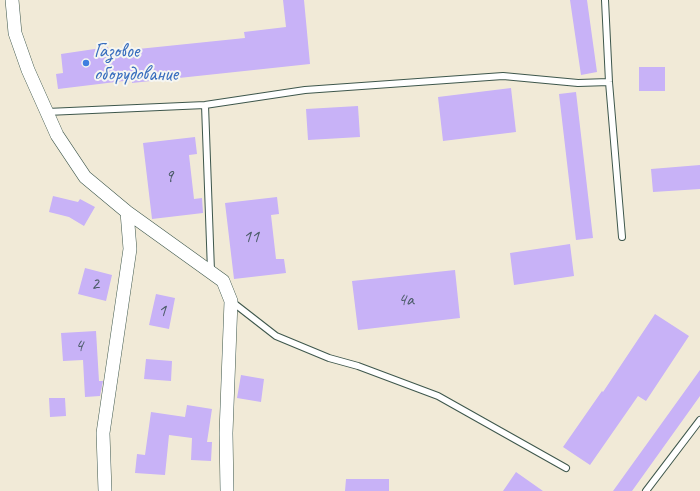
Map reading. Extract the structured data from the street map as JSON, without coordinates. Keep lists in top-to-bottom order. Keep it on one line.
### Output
{"places":["Газовое оборудование"],"house_numbers":["9","11","2","4а","1","4"]}
